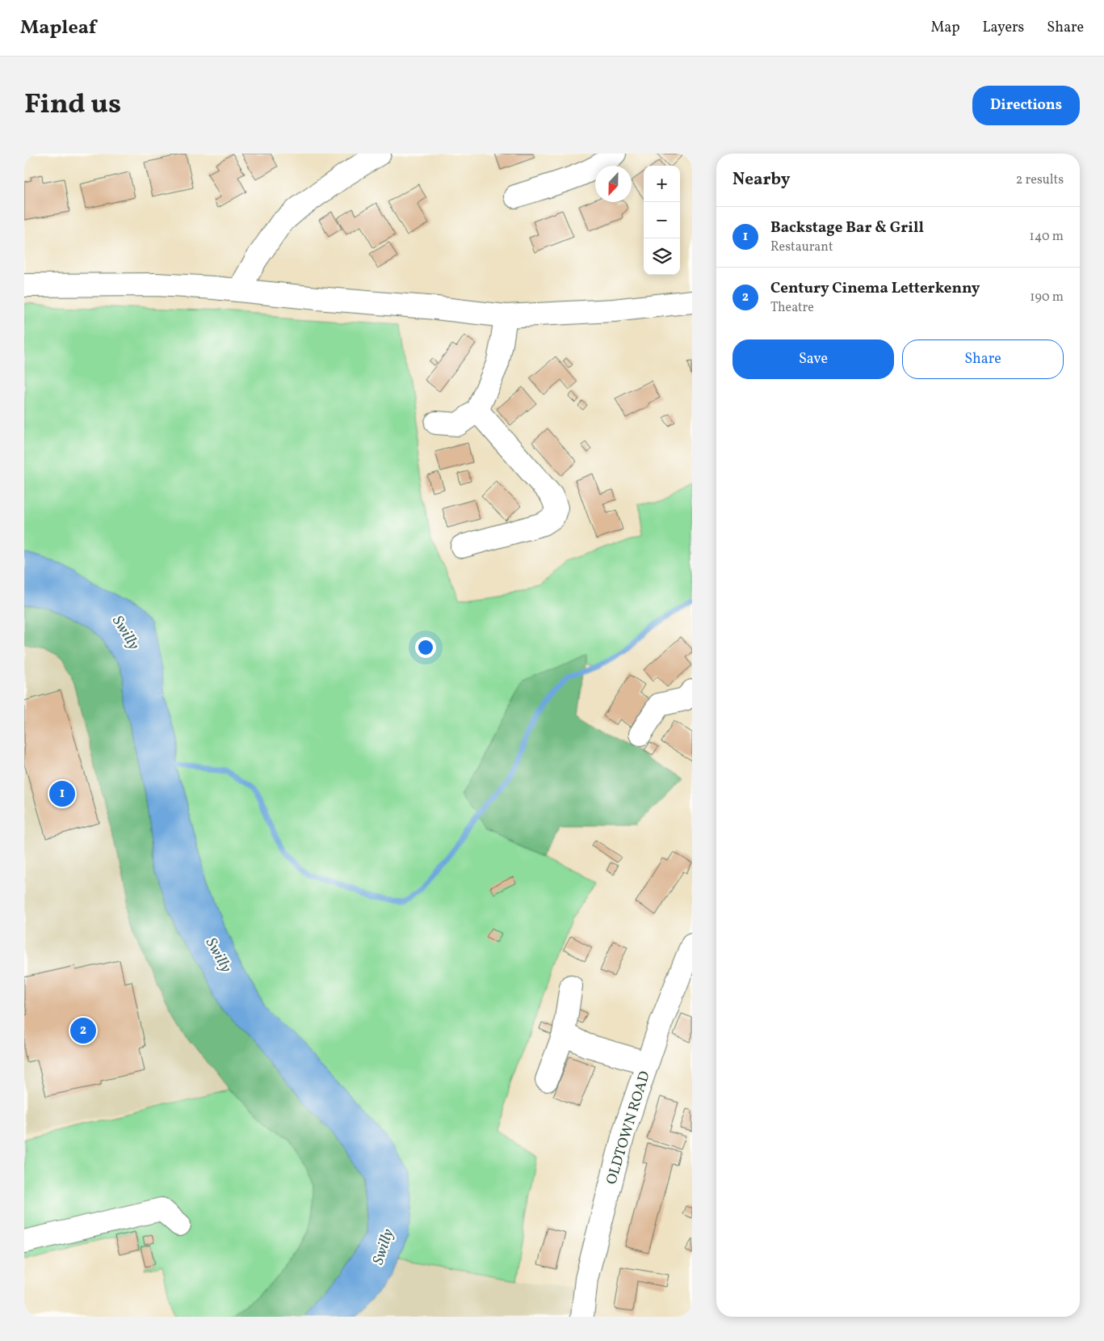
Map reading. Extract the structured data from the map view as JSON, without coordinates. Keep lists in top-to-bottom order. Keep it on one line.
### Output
{"streets":{"street":["OLDTOWN ROAD"]},"water":["Swilly"],"north":"bottom","page":{"header":"Mapleaf","nav":["Map","Layers","Share"],"title":"Find us","buttons":["Directions",["Save","Share"]],"heading":["Nearby","2 results"],"map_buttons":["+","−"],"list":[{"mark":"1","name":"Backstage Bar & Grill","note":"Restaurant","value":"140 m"},{"mark":"2","name":"Century Cinema Letterkenny","note":"Theatre","value":"190 m"}],"pins":["1","2"]}}
